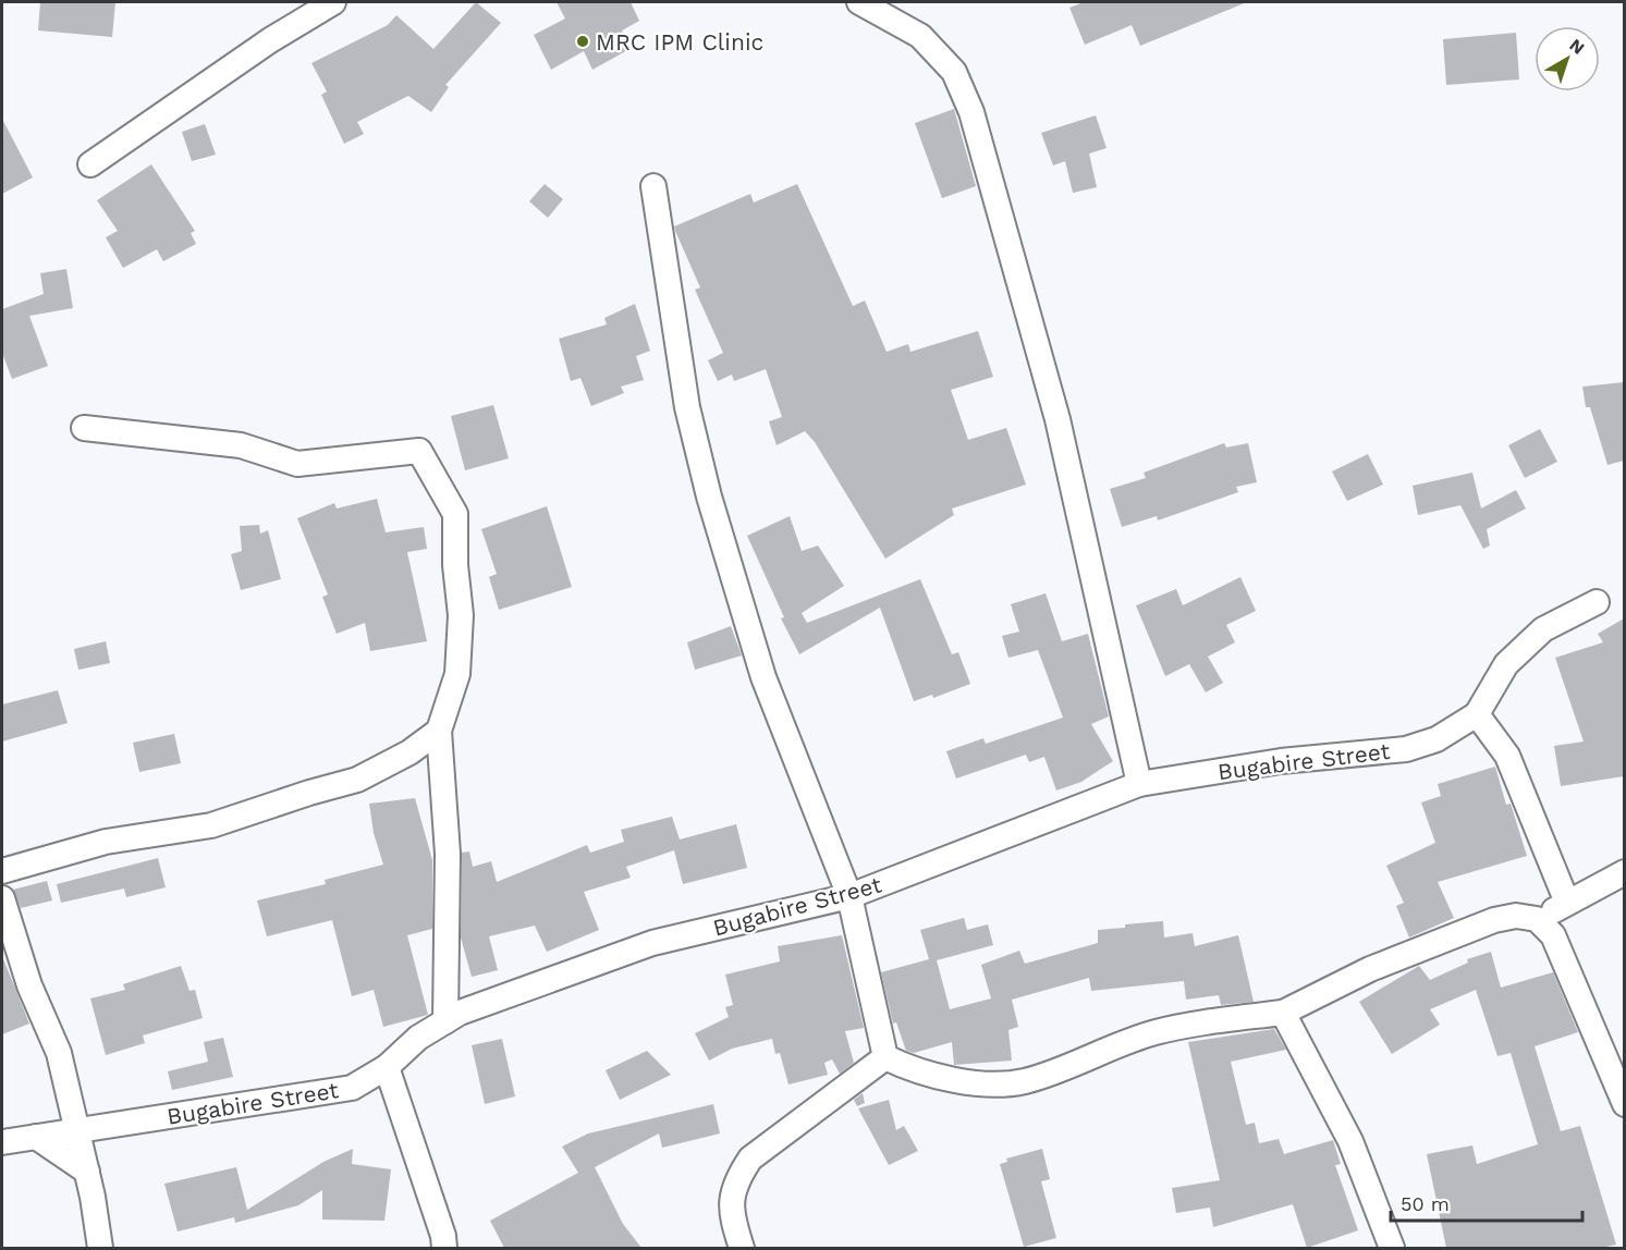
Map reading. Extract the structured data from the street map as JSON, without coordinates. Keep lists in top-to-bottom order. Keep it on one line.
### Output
{"streets":{"street":["Bugabire Street"]},"places":["MRC IPM Clinic"],"scale_bar":"50 m","north":"top right"}
